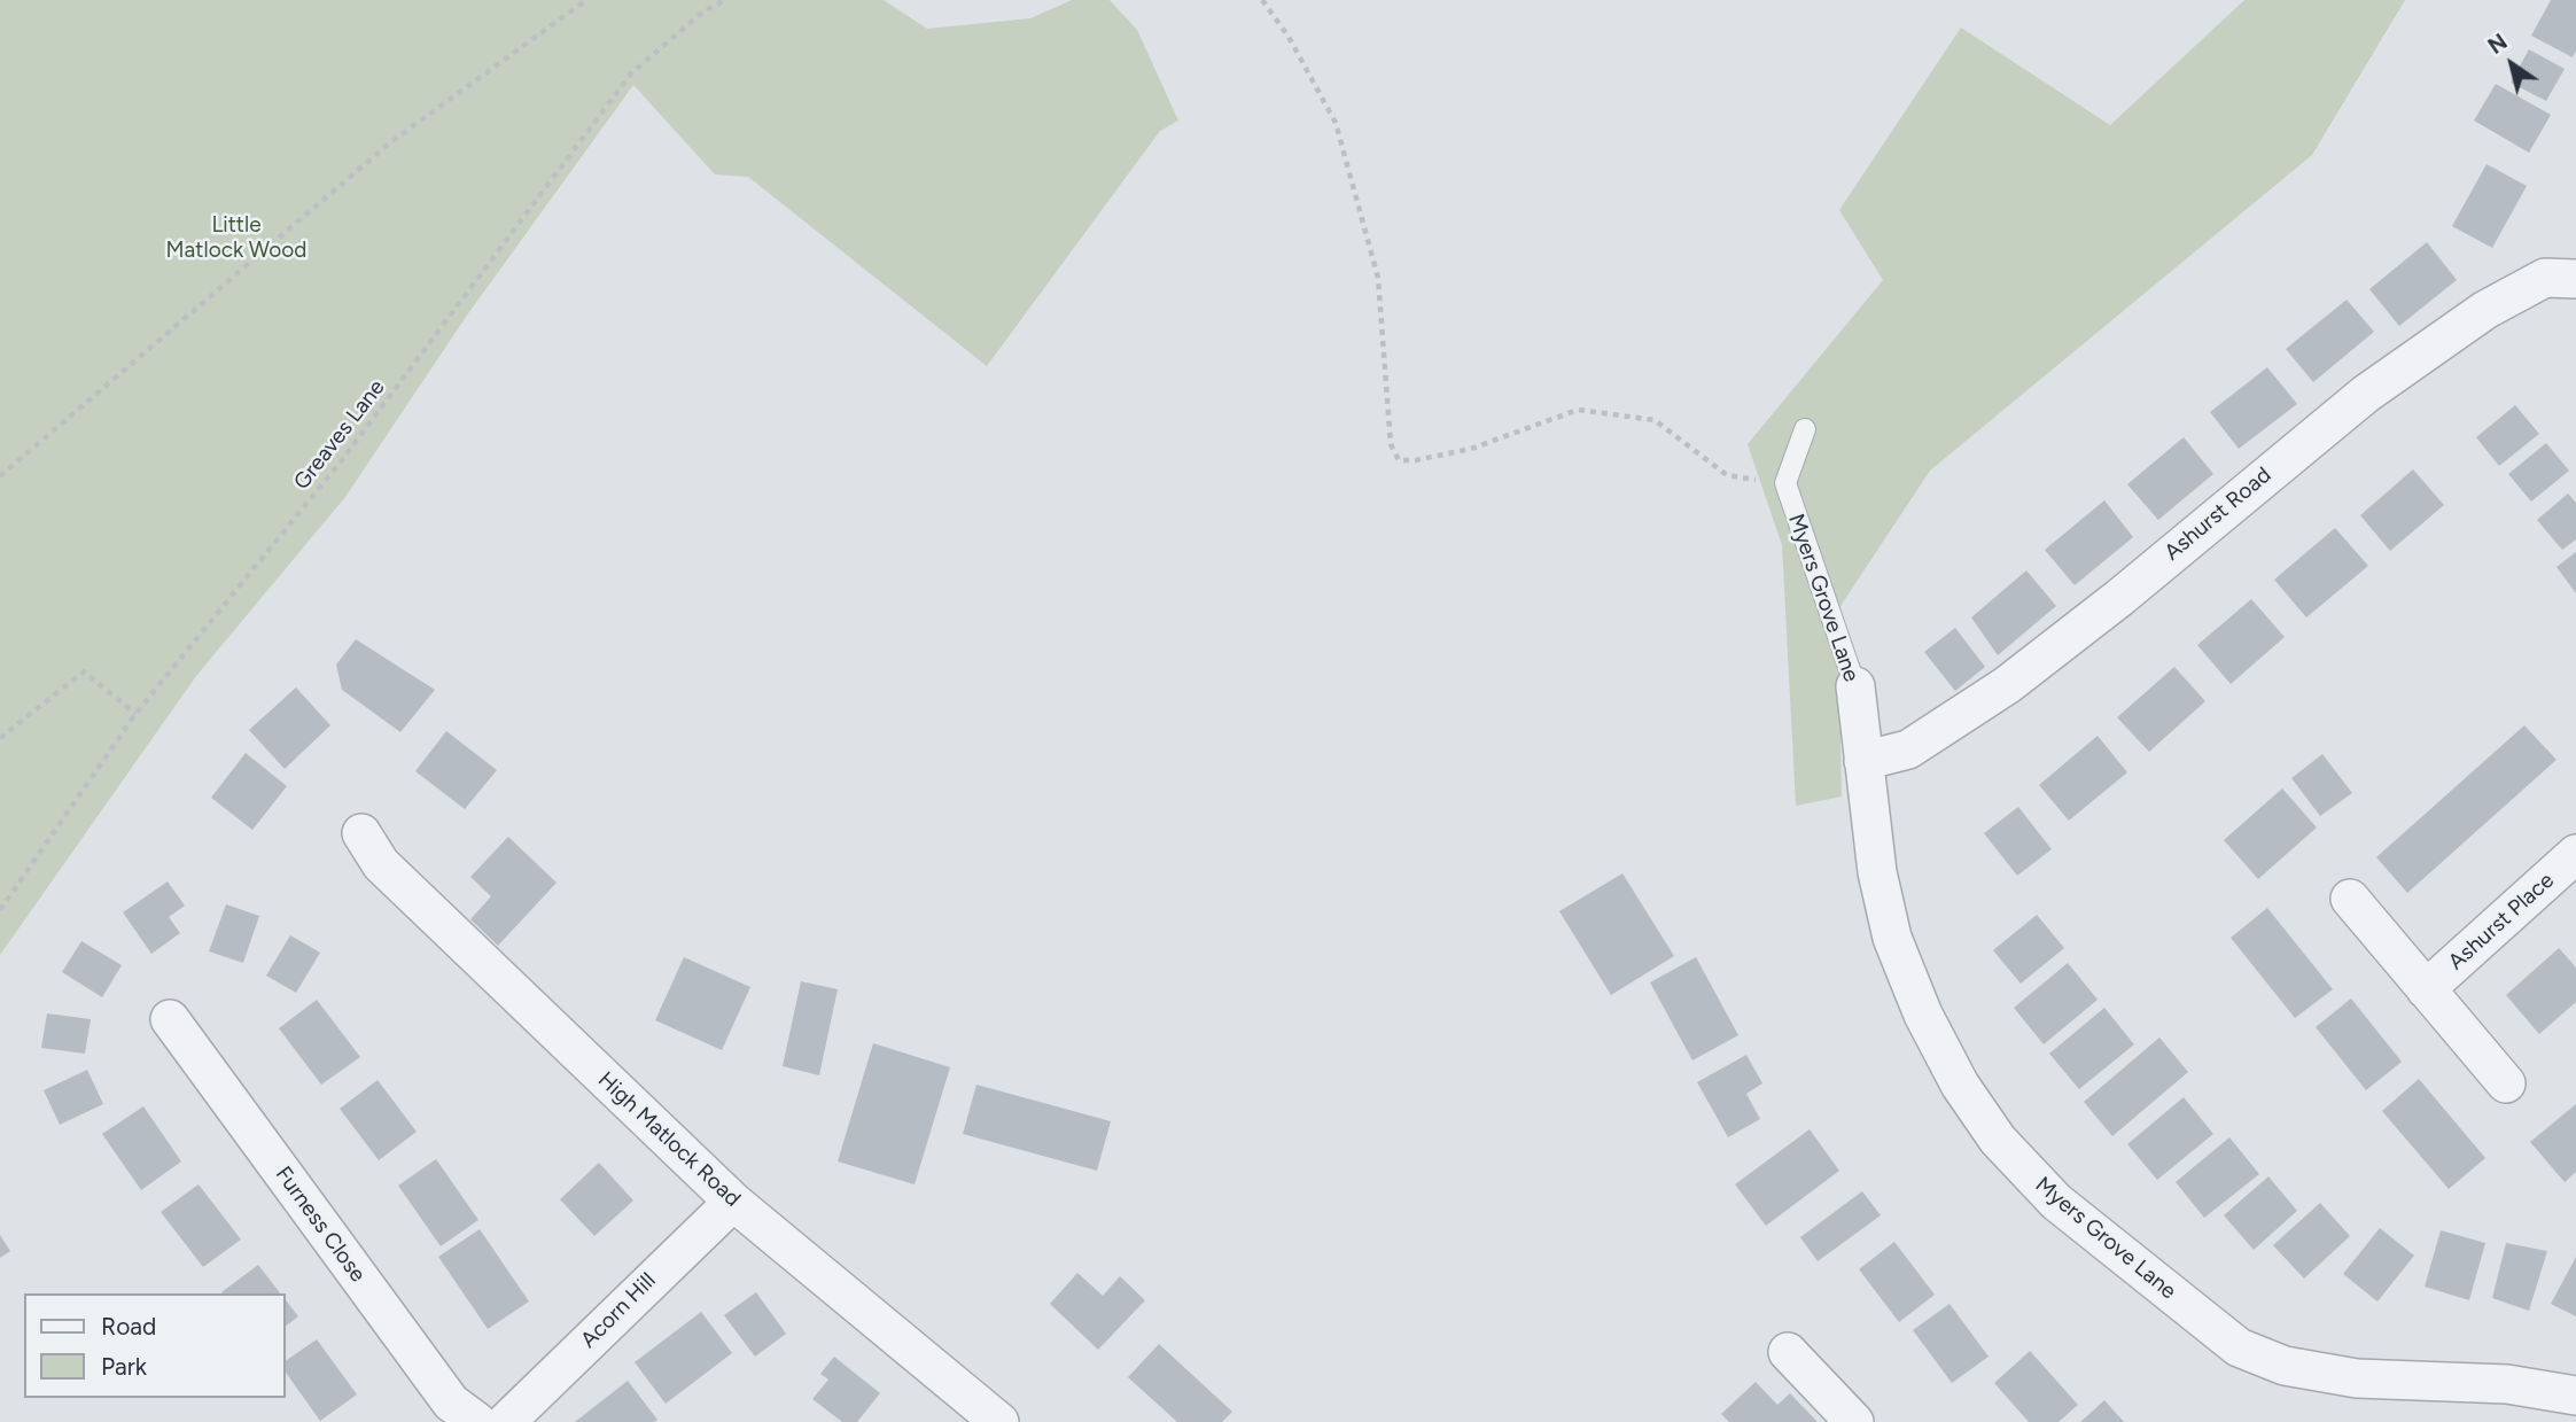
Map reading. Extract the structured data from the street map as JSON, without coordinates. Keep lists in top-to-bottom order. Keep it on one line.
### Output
{"streets":{"street":["Ashurst Road","Myers Grove Lane","Ashurst Place","High Matlock Road","Furness Close","Acorn Hill"],"path":["Greaves Lane"]},"crossings":[["Ashurst Road","Myers Grove Lane"],["High Matlock Road","Acorn Hill"]],"parks":["Little Matlock Wood"],"legend":["Road","Park"],"north":"top left"}
